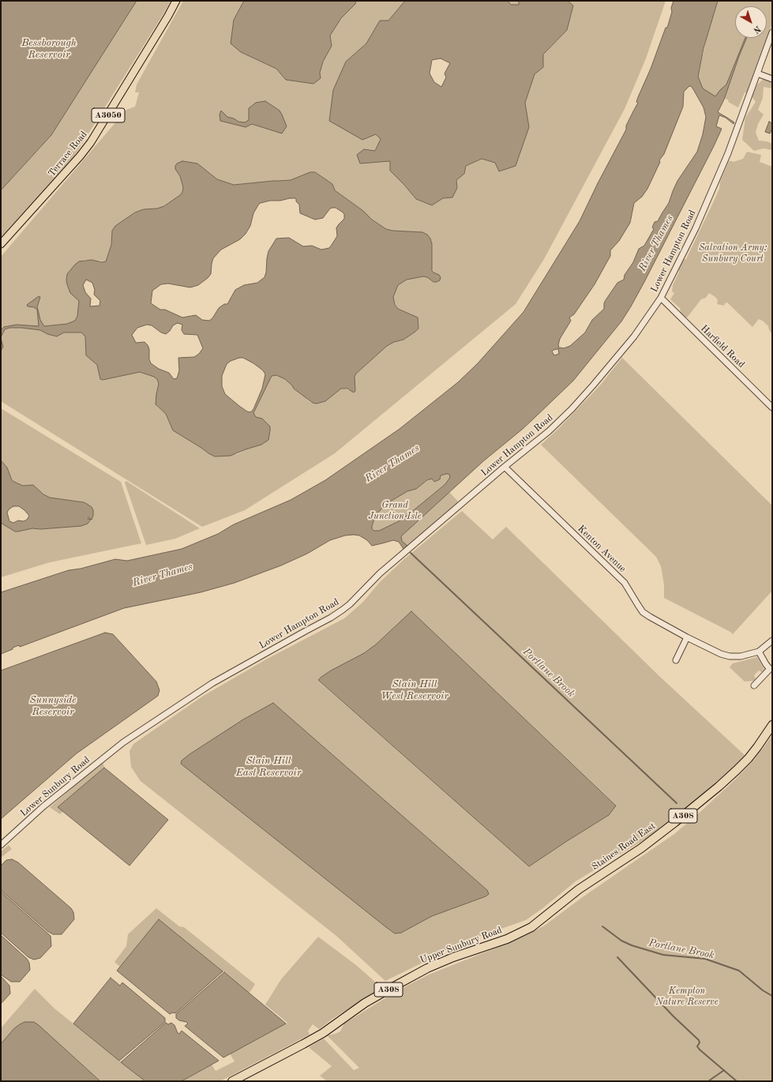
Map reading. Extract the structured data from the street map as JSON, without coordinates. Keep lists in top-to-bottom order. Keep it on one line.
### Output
{"streets":{"highway":["A308","Staines Road East","Upper Sunbury Road"],"main road":["A3050","Terrace Road"],"street":["Lower Hampton Road","Harfield Road","Kenton Avenue","Lower Sunbury Road"]},"crossings":[["Lower Hampton Road","Harfield Road"],["Lower Hampton Road","Kenton Avenue"],["Lower Hampton Road","Lower Sunbury Road"],["Staines Road East","Upper Sunbury Road"]],"water":["Bessborough Reservoir","River Thames","Portlane Brook","Stain Hill West Reservoir","Sunnyside Reservoir","Stain Hill East Reservoir"],"parks":["Salvation Army: Sunbury Court","Grand Junction Isle","Kempton Nature Reserve"],"north":"bottom right"}
